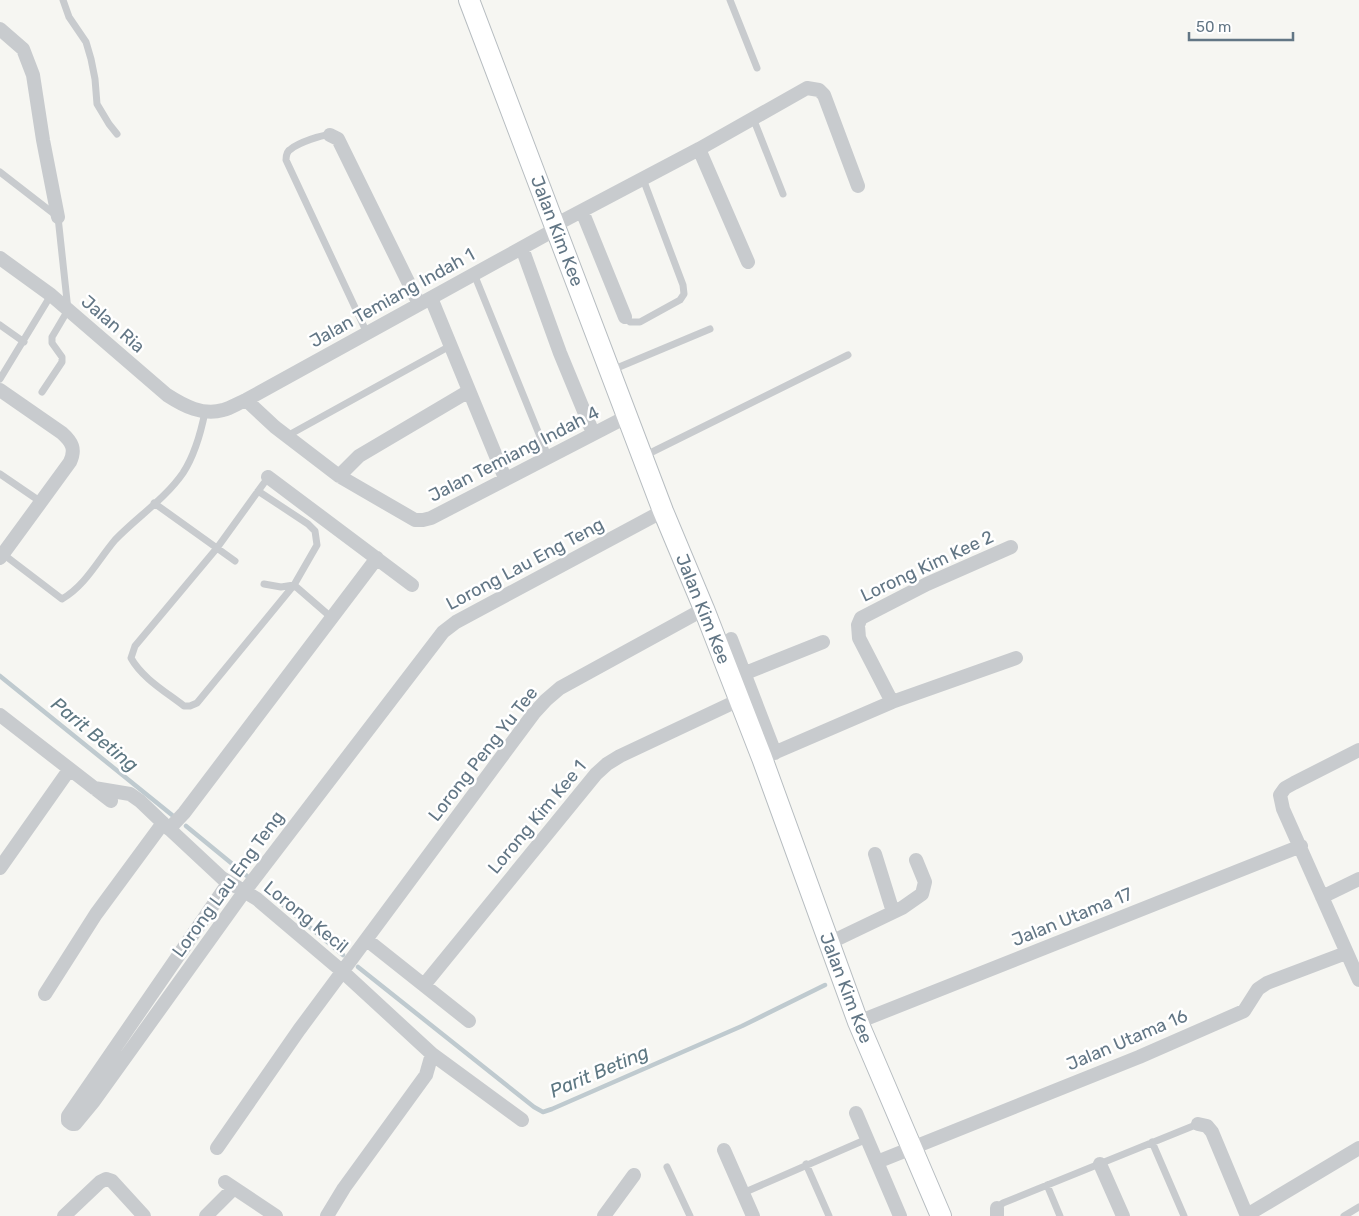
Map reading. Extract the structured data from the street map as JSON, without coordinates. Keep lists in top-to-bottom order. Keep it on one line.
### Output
{"streets":{"street":["Jalan Kim Kee","Jalan Temiang Indah 1","Jalan Ria","Jalan Temiang Indah 4","Lorong Lau Eng Teng","Lorong Kim Kee 2","Lorong Peng Yu Tee","Lorong Kim Kee 1","Lorong Kecil","Jalan Utama 17","Jalan Utama 16"]},"crossings":[["Jalan Kim Kee","Jalan Temiang Indah 1"],["Jalan Kim Kee","Jalan Temiang Indah 4"],["Jalan Kim Kee","Lorong Lau Eng Teng"],["Jalan Kim Kee","Lorong Peng Yu Tee"],["Jalan Kim Kee","Lorong Kim Kee 1"],["Jalan Kim Kee","Jalan Utama 17"],["Jalan Kim Kee","Jalan Utama 16"],["Jalan Temiang Indah 1","Jalan Ria"],["Jalan Temiang Indah 1","Jalan Temiang Indah 4"],["Lorong Lau Eng Teng","Lorong Kecil"],["Lorong Peng Yu Tee","Lorong Kecil"]],"water":["Parit Beting"],"scale_bar":"50 m"}
